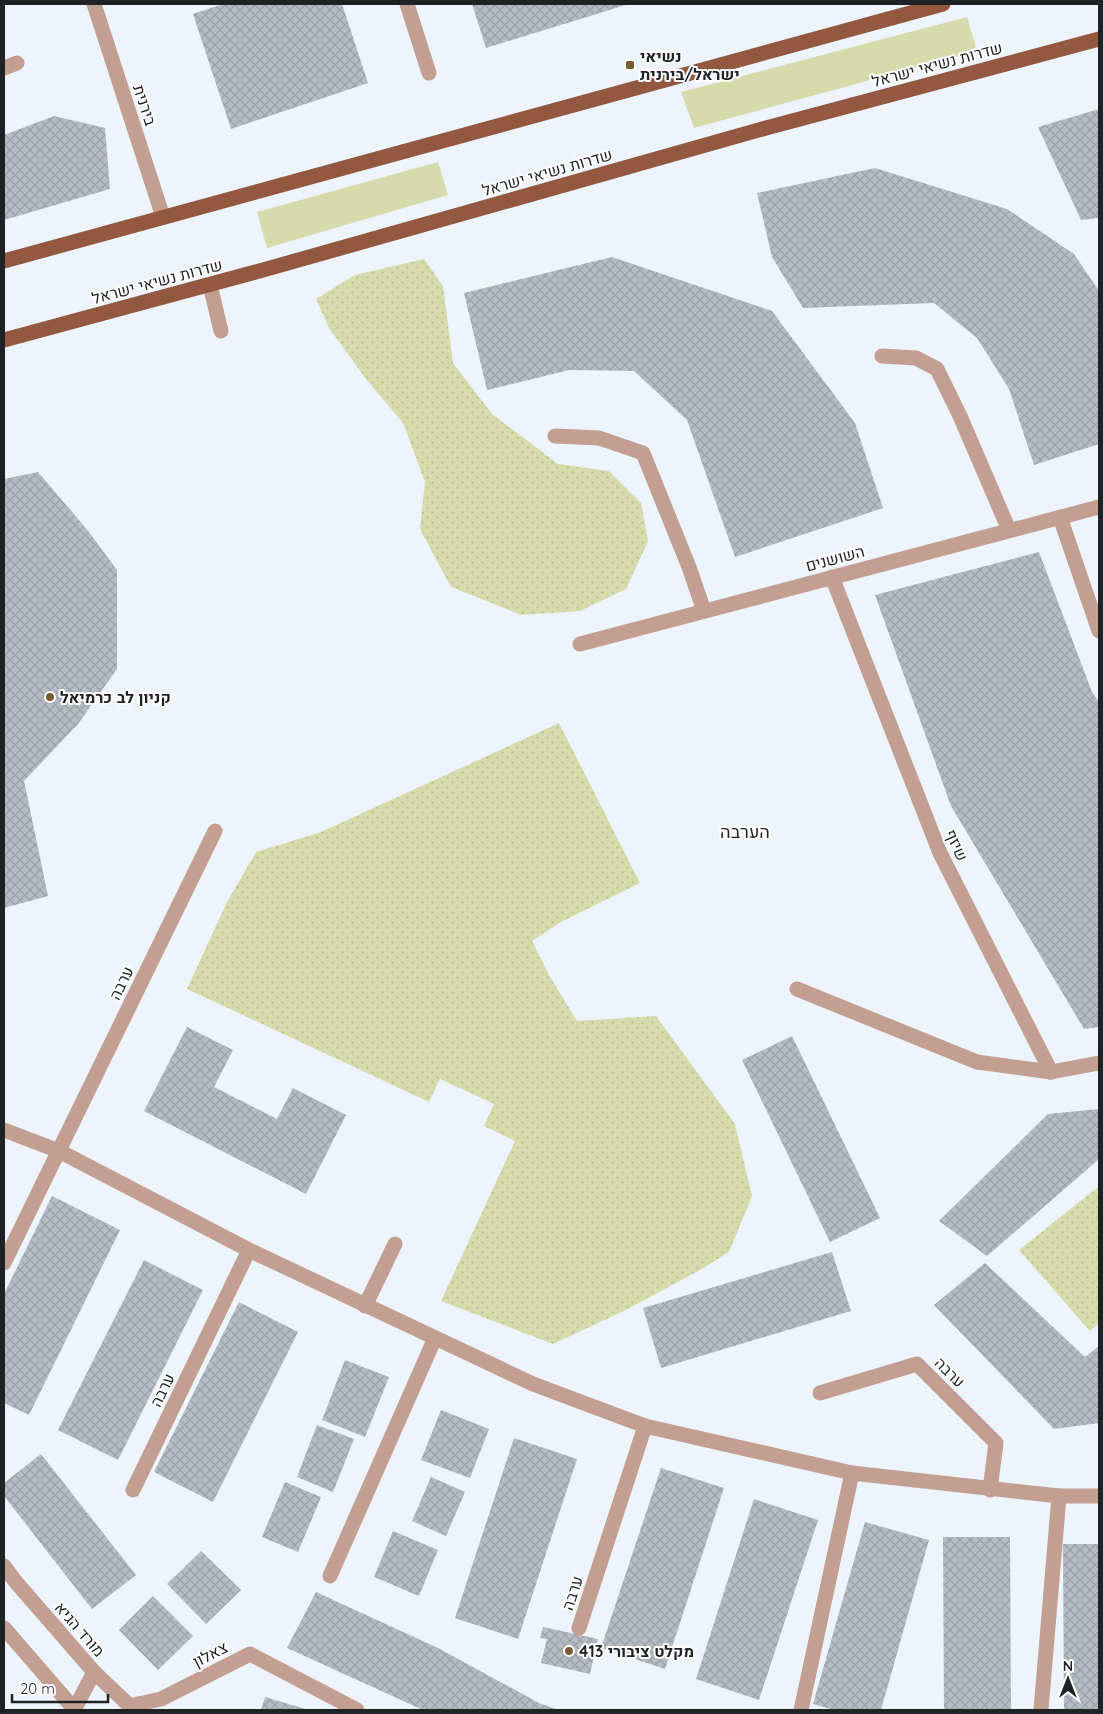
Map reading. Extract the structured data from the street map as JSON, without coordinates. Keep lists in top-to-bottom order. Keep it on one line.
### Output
{"streets":{"main road":["שדרות נשיאי ישראל"],"street":["בירנית","השושנים","שיזף","ערבה","מורד הגיא","צאלון"]},"crossings":[["השושנים","שיזף"],["מורד הגיא","צאלון"]],"districts":["הערבה"],"places":{"transit":["נשיאי ישראל/בירנית"],"other":["קניון לב כרמיאל","מקלט ציבורי 413"]},"scale_bar":"20 m","north":"top"}
